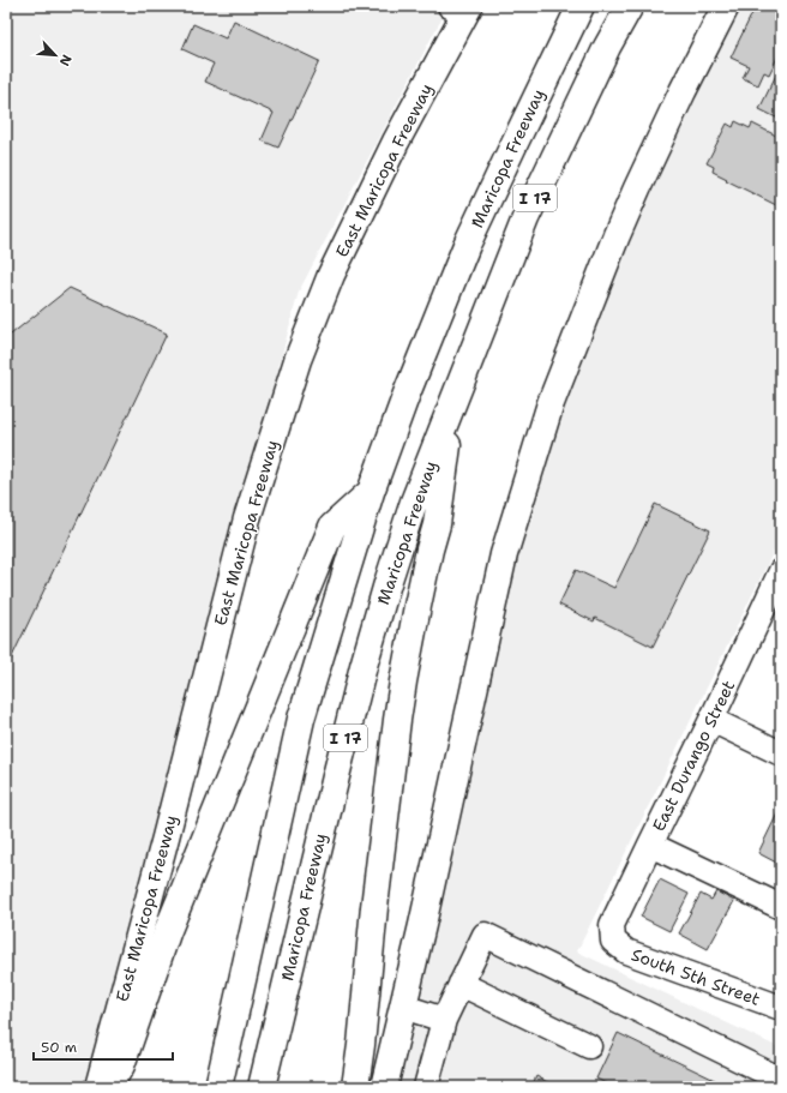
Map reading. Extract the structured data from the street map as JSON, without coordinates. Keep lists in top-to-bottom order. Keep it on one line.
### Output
{"streets":{"main road":["Maricopa Freeway","East Maricopa Freeway","I 17"],"street":["East Durango Street","South 5th Street"]},"crossings":[["East Durango Street","South 5th Street"]],"scale_bar":"50 m","north":"bottom right"}
